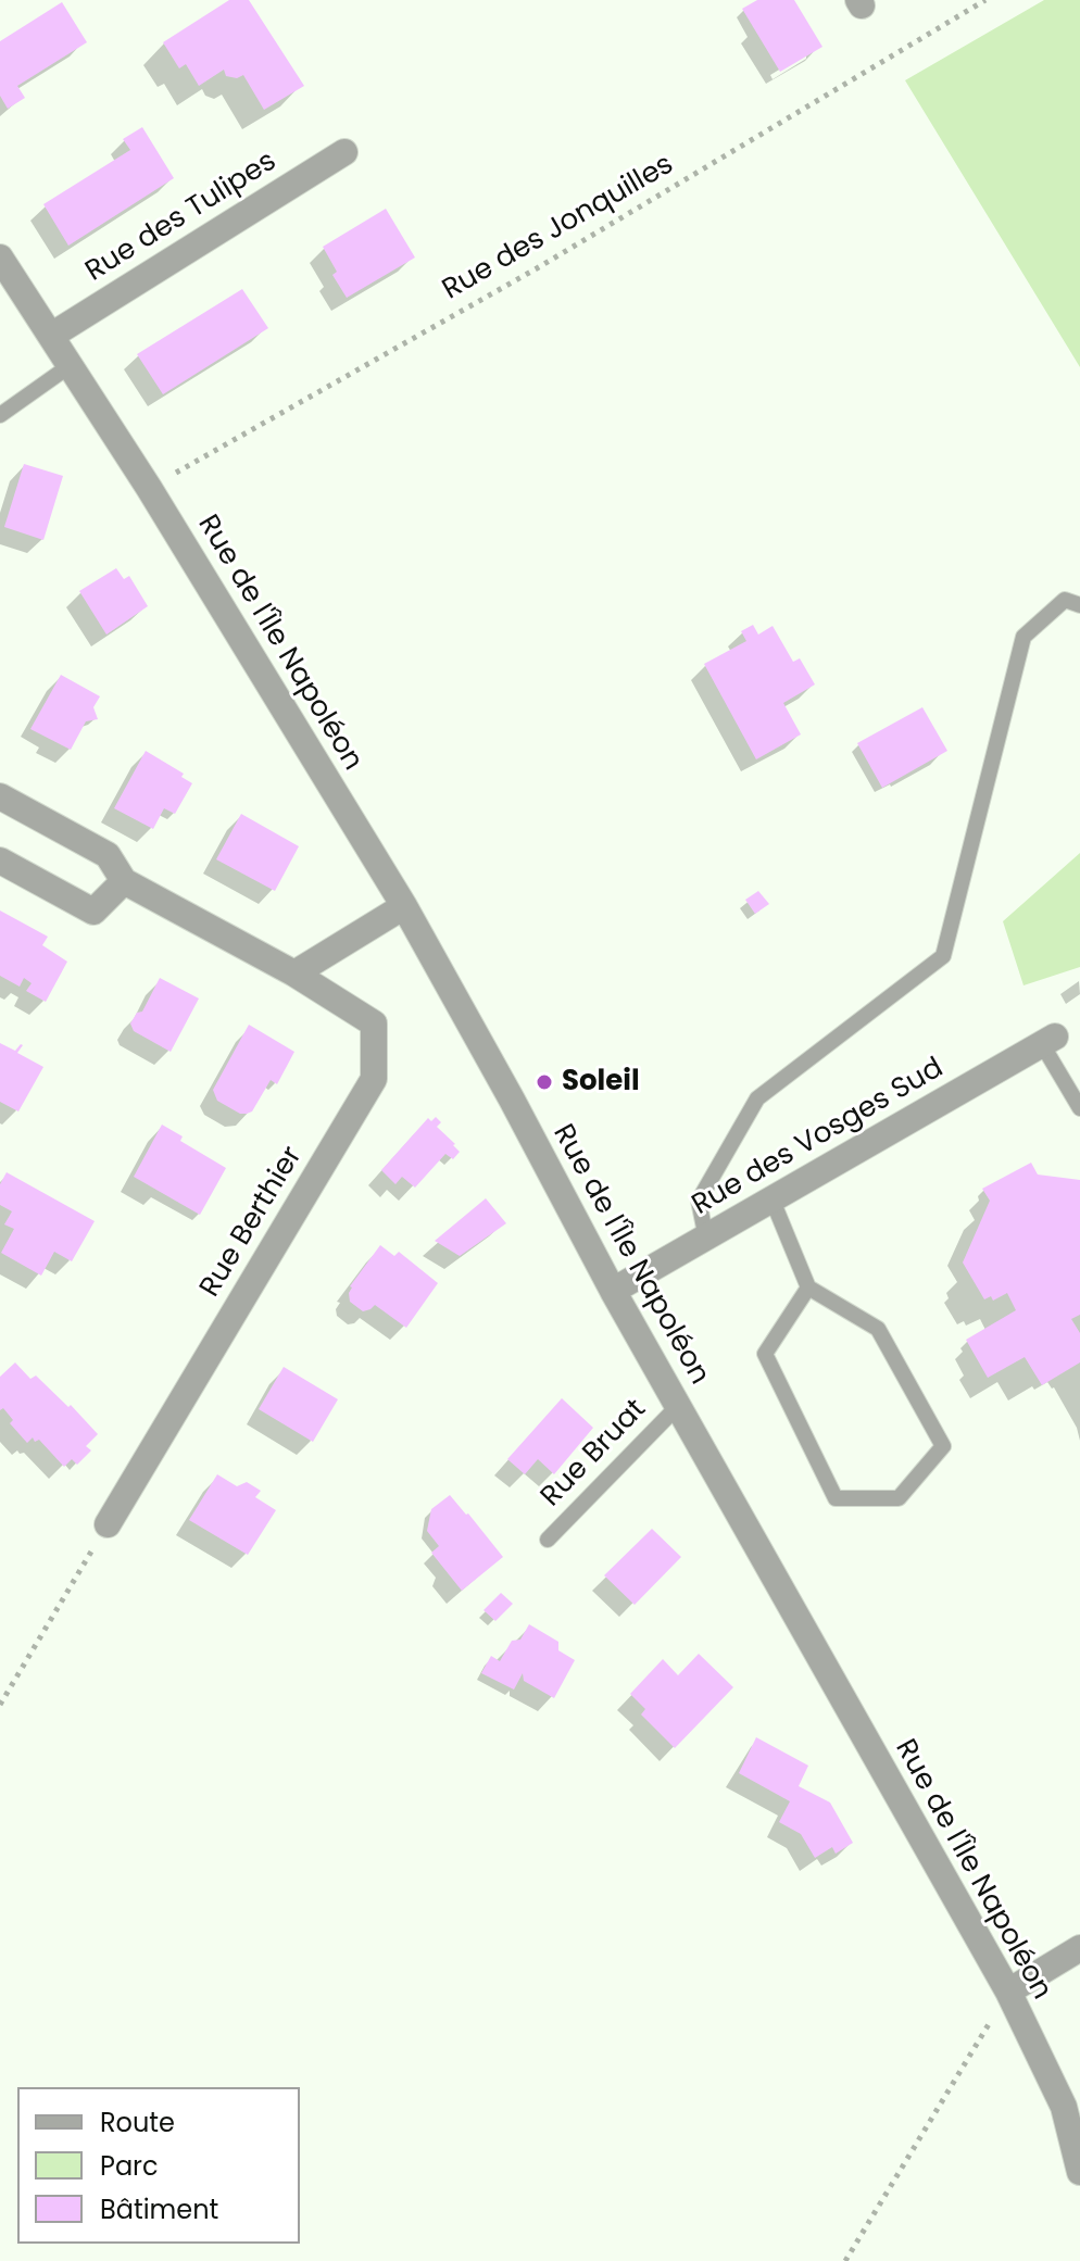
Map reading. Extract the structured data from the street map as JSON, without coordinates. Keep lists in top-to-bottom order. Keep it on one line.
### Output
{"streets":{"street":["Rue des Tulipes","Rue de l'Île Napoléon","Rue des Vosges Sud","Rue Berthier"],"lane":["Rue Bruat"],"path":["Rue des Jonquilles"]},"crossings":[["Rue des Tulipes","Rue de l'Île Napoléon"],["Rue des Jonquilles","Rue de l'Île Napoléon"],["Rue de l'Île Napoléon","Rue des Vosges Sud"],["Rue de l'Île Napoléon","Rue Bruat"]],"places":["Soleil"],"legend":["Route","Parc","Bâtiment"]}
